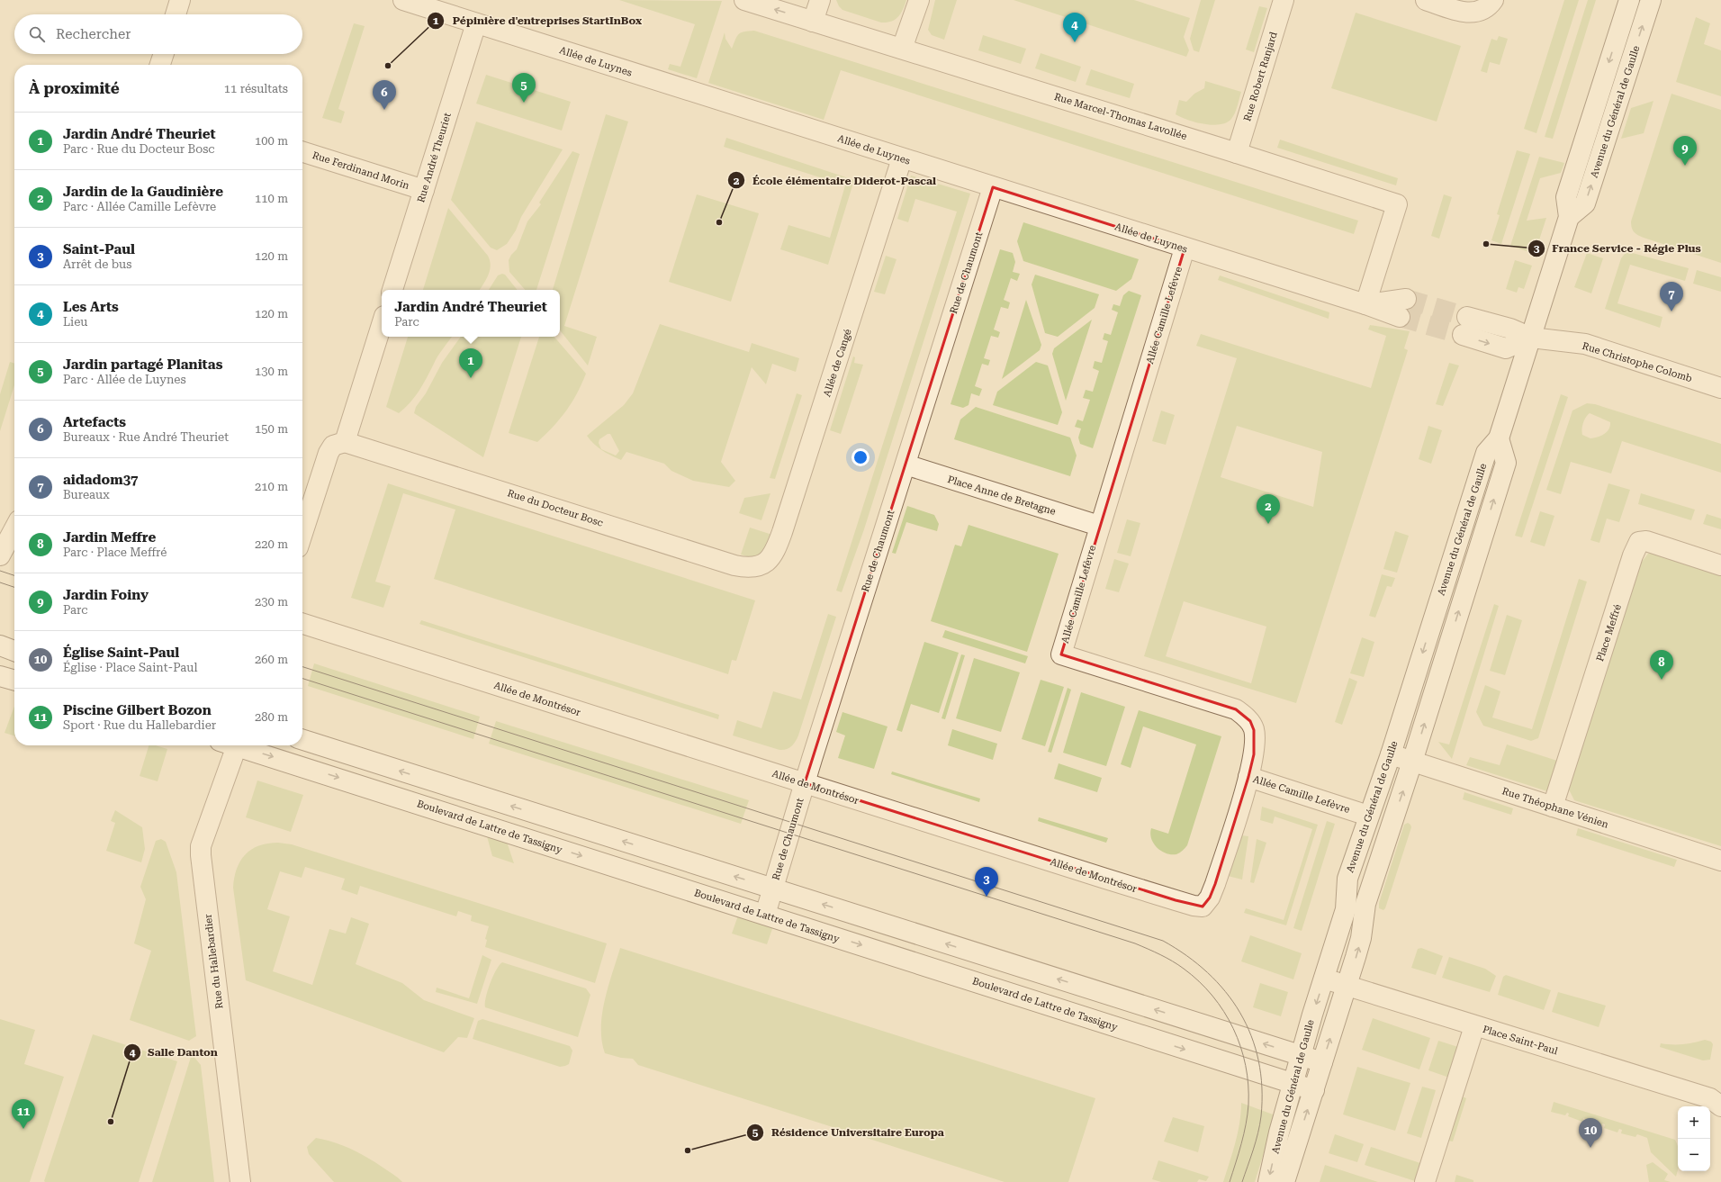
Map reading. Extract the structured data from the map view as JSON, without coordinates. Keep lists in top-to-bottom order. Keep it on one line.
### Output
{"streets":{"street":["Allée de Luynes","Rue Robert Ranjard","Avenue du Général de Gaulle","Rue Marcel-Thomas Lavollée","Rue André Theuriet","Rue Ferdinand Morin","Rue de Chaumont","Allée Camille Lefèvre","Rue Christophe Colomb","Allée de Cangé","Place Anne de Bretagne","Rue du Docteur Bosc","Place Meffré","Allée de Montrésor","Rue Théophane Vénien","Boulevard de Lattre de Tassigny","Rue du Hallebardier","Place Saint-Paul"]},"crossings":[["Allée de Luynes","Rue Marcel-Thomas Lavollée"],["Allée de Luynes","Rue André Theuriet"],["Allée de Luynes","Rue de Chaumont"],["Allée de Luynes","Allée Camille Lefèvre"],["Allée de Luynes","Allée de Cangé"],["Rue Robert Ranjard","Rue Marcel-Thomas Lavollée"],["Avenue du Général de Gaulle","Allée Camille Lefèvre"],["Avenue du Général de Gaulle","Rue Christophe Colomb"],["Avenue du Général de Gaulle","Rue Théophane Vénien"],["Avenue du Général de Gaulle","Boulevard de Lattre de Tassigny"],["Rue André Theuriet","Rue Ferdinand Morin"],["Rue de Chaumont","Place Anne de Bretagne"],["Rue de Chaumont","Allée de Montrésor"],["Rue de Chaumont","Boulevard de Lattre de Tassigny"],["Allée Camille Lefèvre","Place Anne de Bretagne"],["Allée Camille Lefèvre","Allée de Montrésor"],["Allée de Cangé","Rue du Docteur Bosc"],["Place Meffré","Rue Théophane Vénien"]],"places":["Pépinière d'entreprises StartInBox","École élémentaire Diderot-Pascal","France Service - Régie Plus","Salle Danton","Résidence Universitaire Europa"],"page":{"pins":["4","5","6","9","7","1","2","8","3","11","10"],"search":"Rechercher","heading":["À proximité","11 résultats"],"list":[{"mark":"1","name":"Jardin André Theuriet","note":"Parc · Rue du Docteur Bosc","value":"100 m"},{"mark":"2","name":"Jardin de la Gaudinière","note":"Parc · Allée Camille Lefèvre","value":"110 m"},{"mark":"3","name":"Saint-Paul","note":"Arrêt de bus","value":"120 m"},{"mark":"4","name":"Les Arts","note":"Lieu","value":"120 m"},{"mark":"5","name":"Jardin partagé Planitas","note":"Parc · Allée de Luynes","value":"130 m"},{"mark":"6","name":"Artefacts","note":"Bureaux · Rue André Theuriet","value":"150 m"},{"mark":"7","name":"aidadom37","note":"Bureaux","value":"210 m"},{"mark":"8","name":"Jardin Meffre","note":"Parc · Place Meffré","value":"220 m"},{"mark":"9","name":"Jardin Foiny","note":"Parc","value":"230 m"},{"mark":"10","name":"Église Saint-Paul","note":"Église · Place Saint-Paul","value":"260 m"},{"mark":"11","name":"Piscine Gilbert Bozon","note":"Sport · Rue du Hallebardier","value":"280 m"}],"popup":["Jardin André Theuriet","Parc"],"map_buttons":["+","−"]}}
